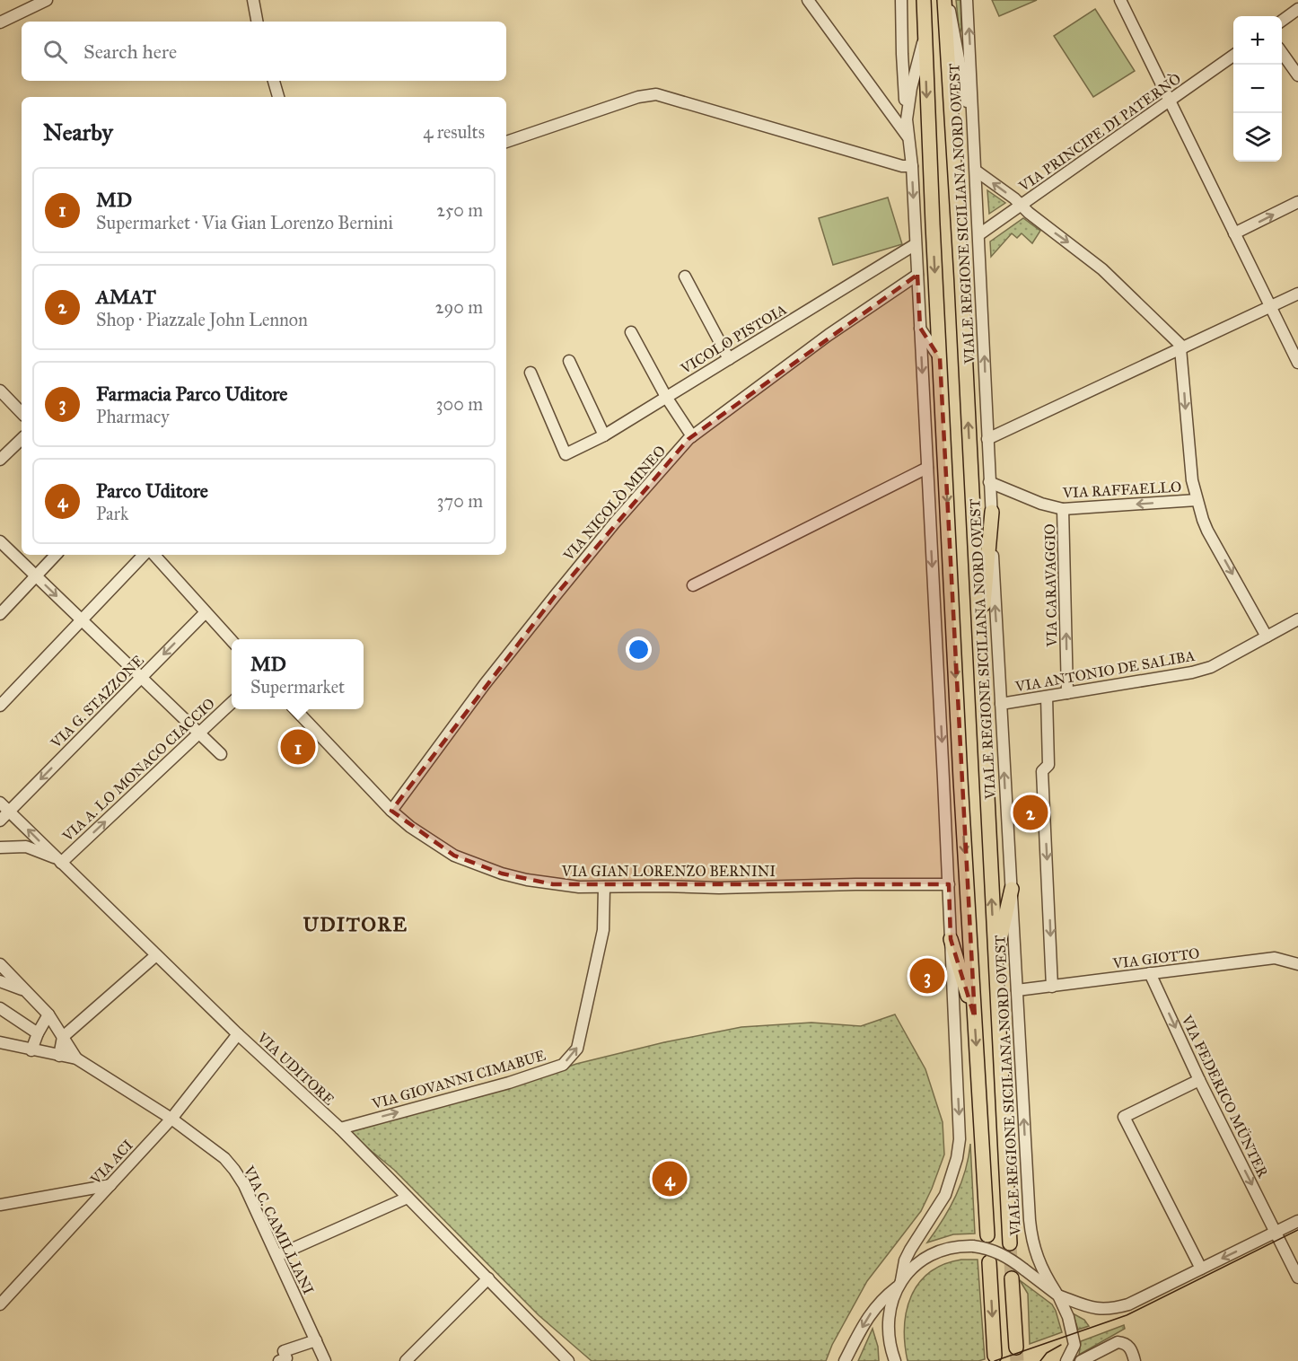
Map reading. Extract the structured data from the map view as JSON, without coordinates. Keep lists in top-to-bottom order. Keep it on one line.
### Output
{"streets":{"main road":["VIALE REGIONE SICILIANA NORD OVEST"],"street":["VIA PRINCIPE DI PATERNÒ","VICOLO PISTOIA","VIA RAFFAELLO","VIA NICOLÒ MINEO","VIA CARAVAGGIO","VIA ANTONIO DE SALIBA","VIA G. STAZZONE","VIA A. LO MONACO CIACCIO","VIA GIAN LORENZO BERNINI","VIA GIOTTO","VIA UDITORE","VIA GIOVANNI CIMABUE","VIA FEDERICO MÜNTER","VIA ACI","VIA C. CAMILLIANI"]},"crossings":[["VIA PRINCIPE DI PATERNÒ","VIALE REGIONE SICILIANA NORD OVEST"],["VIALE REGIONE SICILIANA NORD OVEST","VIA RAFFAELLO"],["VIALE REGIONE SICILIANA NORD OVEST","VIA ANTONIO DE SALIBA"],["VIALE REGIONE SICILIANA NORD OVEST","VIA GIOTTO"],["VIA RAFFAELLO","VIA CARAVAGGIO"],["VIA NICOLÒ MINEO","VIA GIAN LORENZO BERNINI"],["VIA CARAVAGGIO","VIA ANTONIO DE SALIBA"],["VIA G. STAZZONE","VIA UDITORE"],["VIA A. LO MONACO CIACCIO","VIA UDITORE"],["VIA GIAN LORENZO BERNINI","VIA GIOVANNI CIMABUE"],["VIA GIOTTO","VIA FEDERICO MÜNTER"],["VIA UDITORE","VIA GIOVANNI CIMABUE"],["VIA UDITORE","VIA ACI"],["VIA ACI","VIA C. CAMILLIANI"]],"one_way":["VIA RAFFAELLO","VIA CARAVAGGIO","VIA A. LO MONACO CIACCIO","VIA GIOVANNI CIMABUE","VIA FEDERICO MÜNTER"],"districts":["UDITORE"],"page":{"map_buttons":["+","−"],"search":"Search here","heading":["Nearby","4 results"],"list":[{"mark":"1","name":"MD","note":"Supermarket · Via Gian Lorenzo Bernini","value":"250 m"},{"mark":"2","name":"AMAT","note":"Shop · Piazzale John Lennon","value":"290 m"},{"mark":"3","name":"Farmacia Parco Uditore","note":"Pharmacy","value":"300 m"},{"mark":"4","name":"Parco Uditore","note":"Park","value":"370 m"}],"popup":["MD","Supermarket"],"pins":["1","2","3","4"]}}
